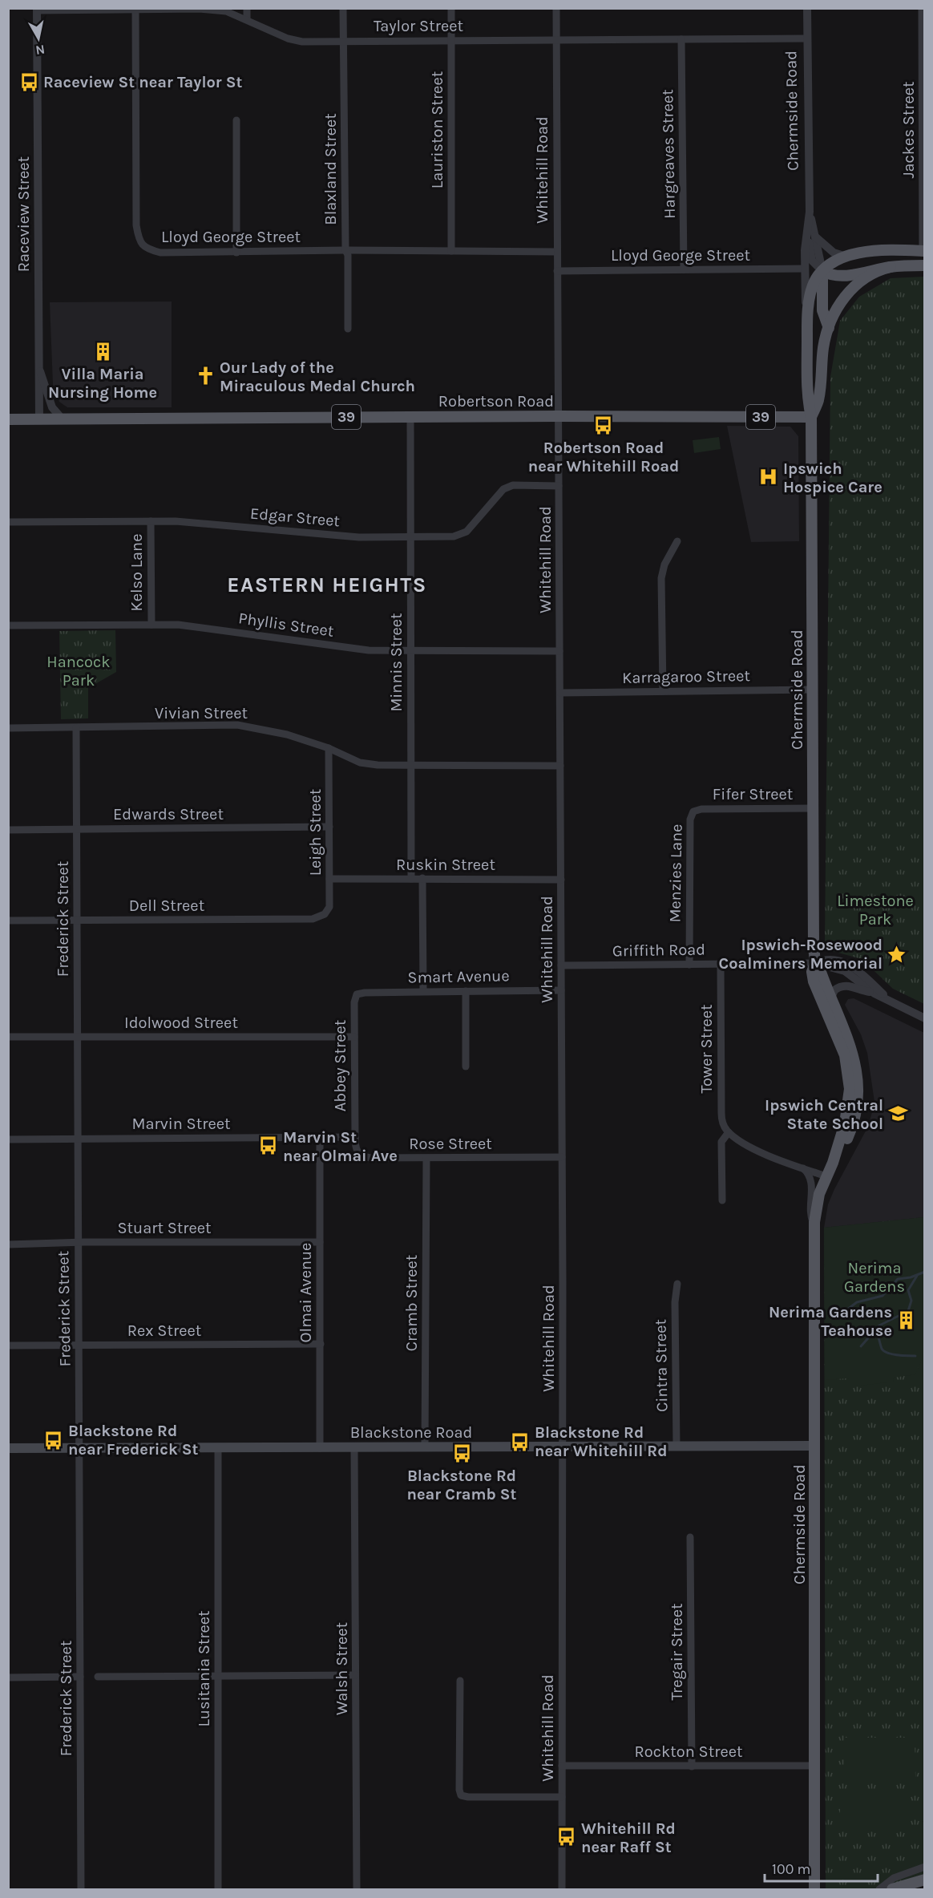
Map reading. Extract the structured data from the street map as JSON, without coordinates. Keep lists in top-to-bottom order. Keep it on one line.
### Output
{"streets":{"main road":["Chermside Road","Robertson Road","39","Blackstone Road"],"street":["Taylor Street","Lauriston Street","Jackes Street","Hargreaves Street","Blaxland Street","Whitehill Road","Raceview Street","Lloyd George Street","Edgar Street","Kelso Lane","Phyllis Street","Minnis Street","Karragaroo Street","Vivian Street","Fifer Street","Edwards Street","Leigh Street","Ruskin Street","Menzies Lane","Dell Street","Frederick Street","Griffith Road","Smart Avenue","Idolwood Street","Tower Street","Abbey Street","Marvin Street","Rose Street","Stuart Street","Olmai Avenue","Cramb Street","Rex Street","Cintra Street","Tregair Street","Lusitania Street","Walsh Street","Rockton Street"]},"crossings":[["Taylor Street","Chermside Road"],["Taylor Street","Lauriston Street"],["Taylor Street","Hargreaves Street"],["Taylor Street","Blaxland Street"],["Taylor Street","Whitehill Road"],["Taylor Street","Raceview Street"],["Taylor Street","Lloyd George Street"],["Chermside Road","Lloyd George Street"],["Chermside Road","Robertson Road"],["Chermside Road","Karragaroo Street"],["Chermside Road","Fifer Street"],["Chermside Road","Griffith Road"],["Chermside Road","Blackstone Road"],["Chermside Road","Rockton Street"],["Lauriston Street","Lloyd George Street"],["Hargreaves Street","Lloyd George Street"],["Blaxland Street","Lloyd George Street"],["Whitehill Road","Lloyd George Street"],["Whitehill Road","Robertson Road"],["Whitehill Road","Edgar Street"],["Whitehill Road","Phyllis Street"],["Whitehill Road","Karragaroo Street"],["Whitehill Road","Vivian Street"],["Whitehill Road","Ruskin Street"],["Whitehill Road","Griffith Road"],["Whitehill Road","Smart Avenue"],["Whitehill Road","Rose Street"],["Whitehill Road","Blackstone Road"],["Whitehill Road","Rockton Street"],["Raceview Street","Robertson Road"],["Robertson Road","Minnis Street"],["Edgar Street","Kelso Lane"],["Edgar Street","Minnis Street"],["Kelso Lane","Phyllis Street"],["Phyllis Street","Minnis Street"],["Minnis Street","Vivian Street"],["Minnis Street","Ruskin Street"],["Vivian Street","Leigh Street"],["Vivian Street","Frederick Street"],["Fifer Street","Menzies Lane"],["Edwards Street","Leigh Street"],["Edwards Street","Frederick Street"],["Leigh Street","Ruskin Street"],["Leigh Street","Dell Street"],["Menzies Lane","Griffith Road"],["Dell Street","Frederick Street"],["Frederick Street","Idolwood Street"],["Frederick Street","Marvin Street"],["Frederick Street","Stuart Street"],["Frederick Street","Rex Street"],["Frederick Street","Blackstone Road"],["Griffith Road","Tower Street"],["Smart Avenue","Abbey Street"],["Idolwood Street","Abbey Street"],["Abbey Street","Marvin Street"],["Abbey Street","Rose Street"],["Marvin Street","Rose Street"],["Marvin Street","Olmai Avenue"],["Rose Street","Cramb Street"],["Stuart Street","Olmai Avenue"],["Olmai Avenue","Rex Street"],["Olmai Avenue","Blackstone Road"],["Cramb Street","Blackstone Road"],["Cintra Street","Blackstone Road"],["Blackstone Road","Lusitania Street"],["Blackstone Road","Walsh Street"],["Tregair Street","Rockton Street"]],"districts":["EASTERN HEIGHTS"],"parks":["Hancock Park","Limestone Park","Nerima Gardens"],"places":{"bus stop":["Raceview St near Taylor St","Robertson Road near Whitehill Road","Marvin St near Olmai Ave","Blackstone Rd near Frederick St","Blackstone Rd near Whitehill Rd","Blackstone Rd near Cramb St","Whitehill Rd near Raff St"],"building":["Villa Maria Nursing Home","Nerima Gardens Teahouse"],"church":["Our Lady of the Miraculous Medal Church"],"hospital":["Ipswich Hospice Care"],"place":["Ipswich-Rosewood Coalminers Memorial"],"school or university":["Ipswich Central State School"]},"scale_bar":"100 m","north":"bottom"}
